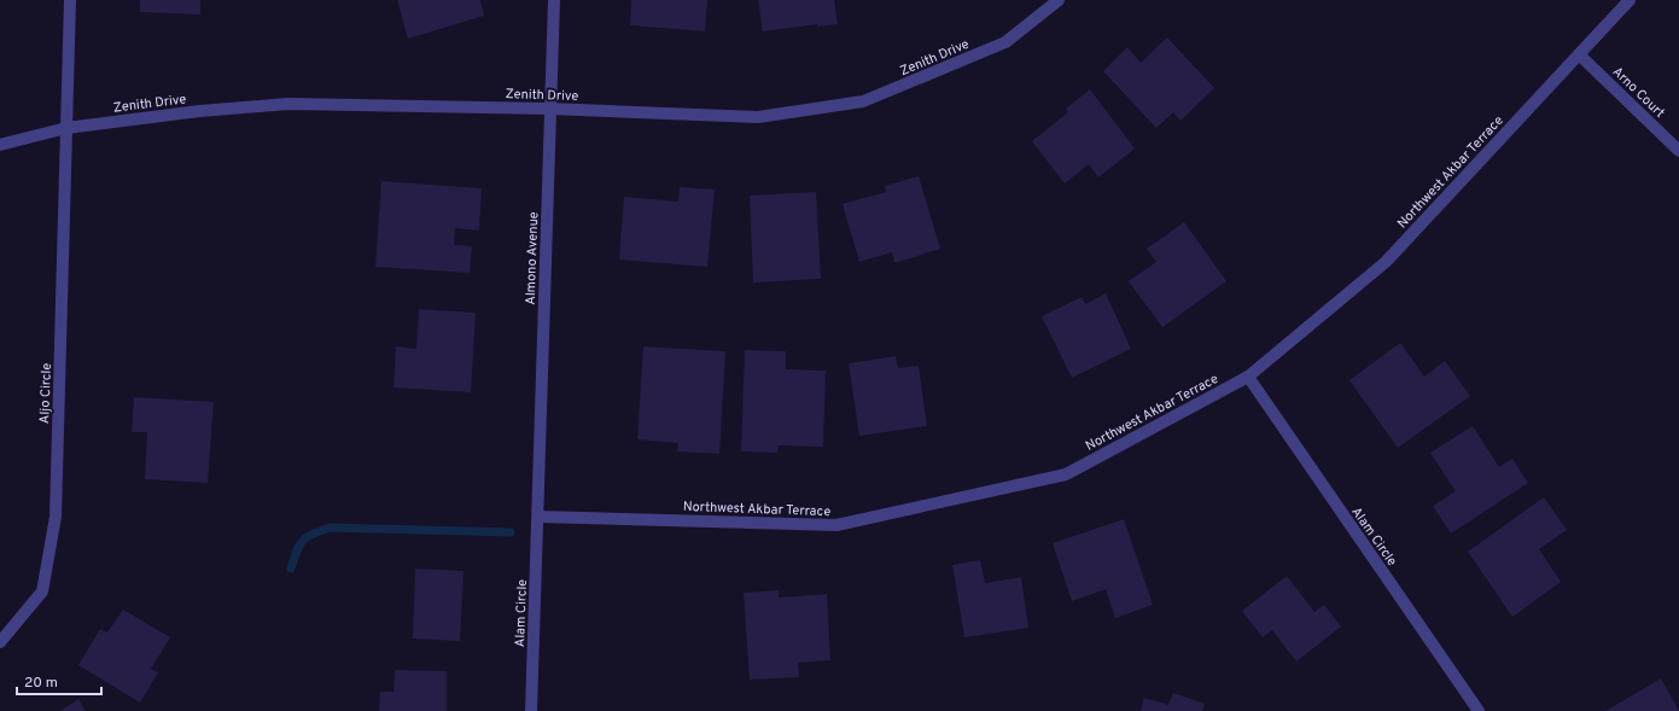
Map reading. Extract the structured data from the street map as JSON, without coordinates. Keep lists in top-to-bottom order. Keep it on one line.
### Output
{"streets":{"street":["Zenith Drive","Arno Court","Northwest Akbar Terrace","Almono Avenue","Aljo Circle","Alam Circle"]},"crossings":[["Zenith Drive","Almono Avenue"],["Zenith Drive","Aljo Circle"],["Arno Court","Northwest Akbar Terrace"],["Northwest Akbar Terrace","Almono Avenue"],["Northwest Akbar Terrace","Alam Circle"],["Almono Avenue","Alam Circle"]],"scale_bar":"20 m"}
